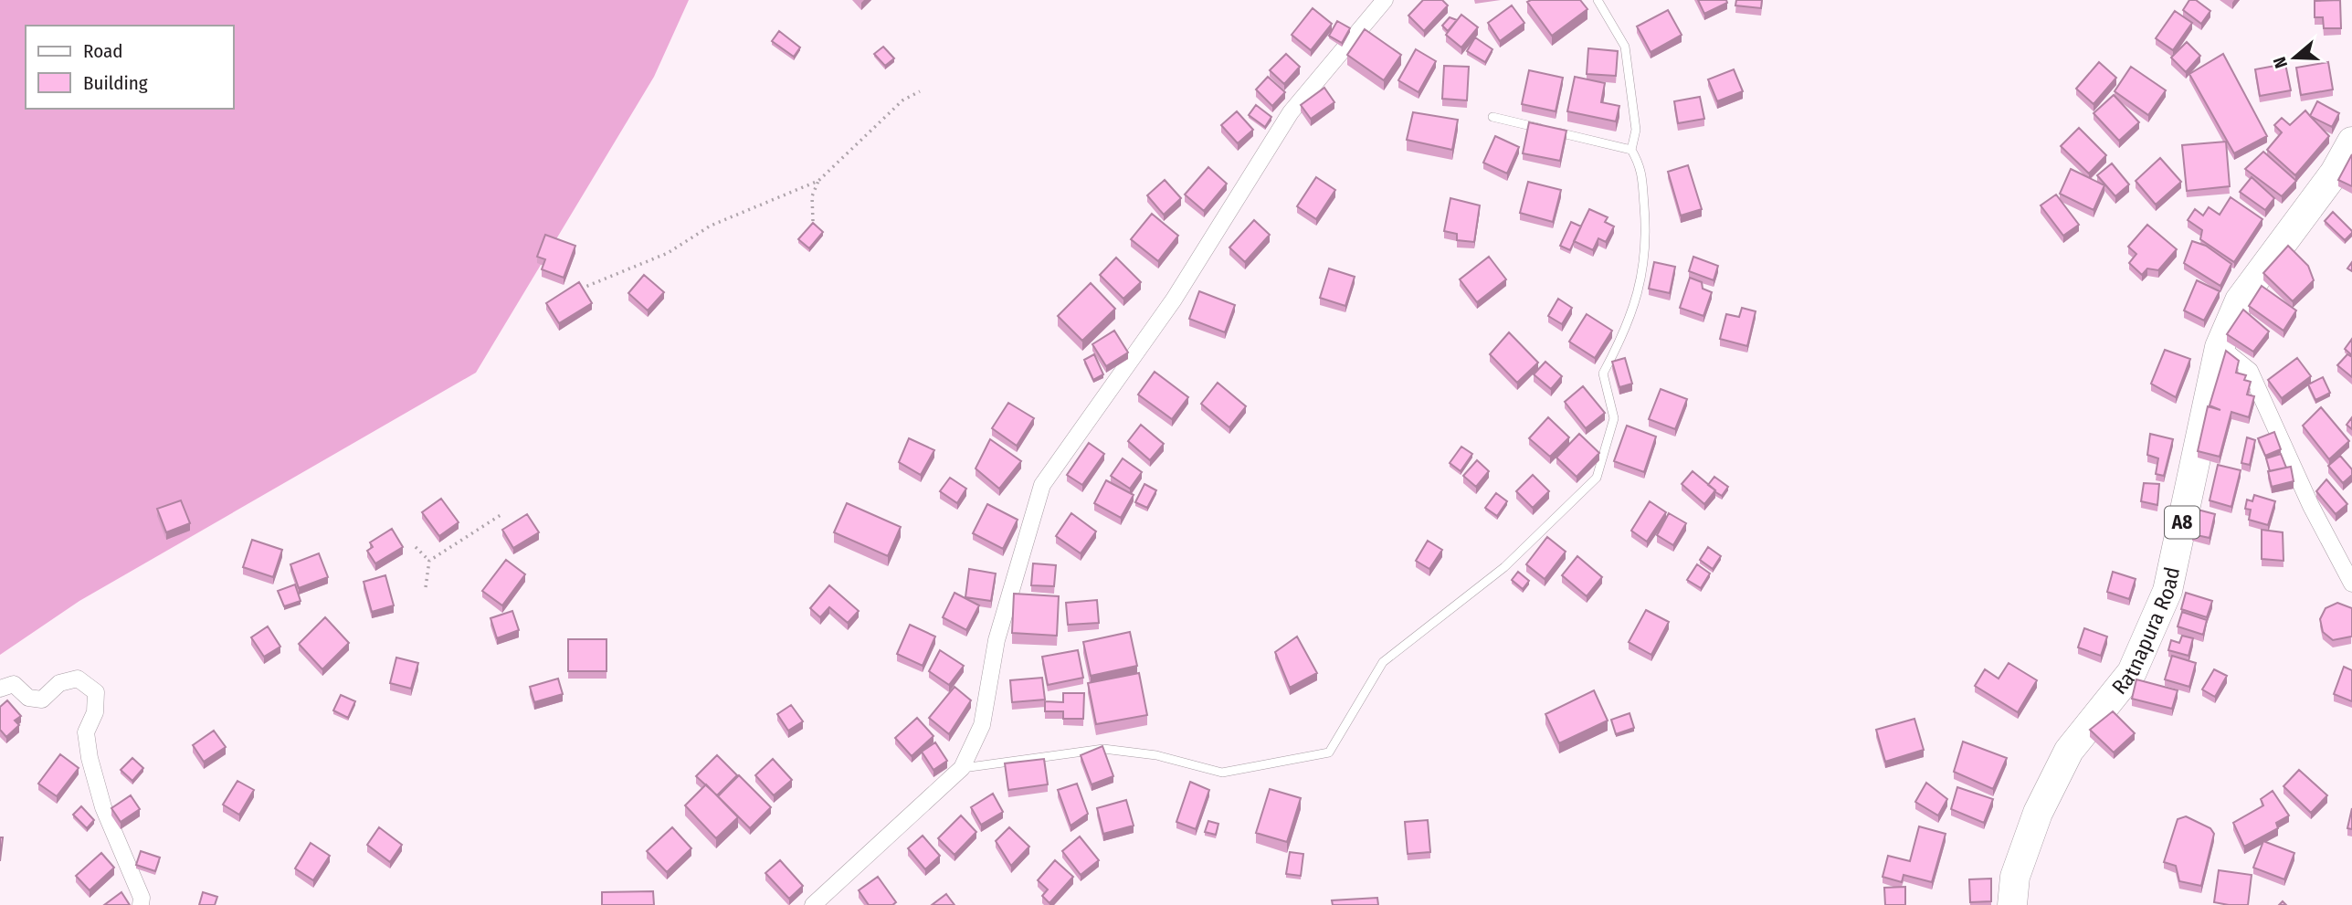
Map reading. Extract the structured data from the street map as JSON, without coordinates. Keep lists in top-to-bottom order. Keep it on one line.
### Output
{"streets":{"highway":["A8","Ratnapura Road"]},"legend":["Road","Building"],"north":"left"}
